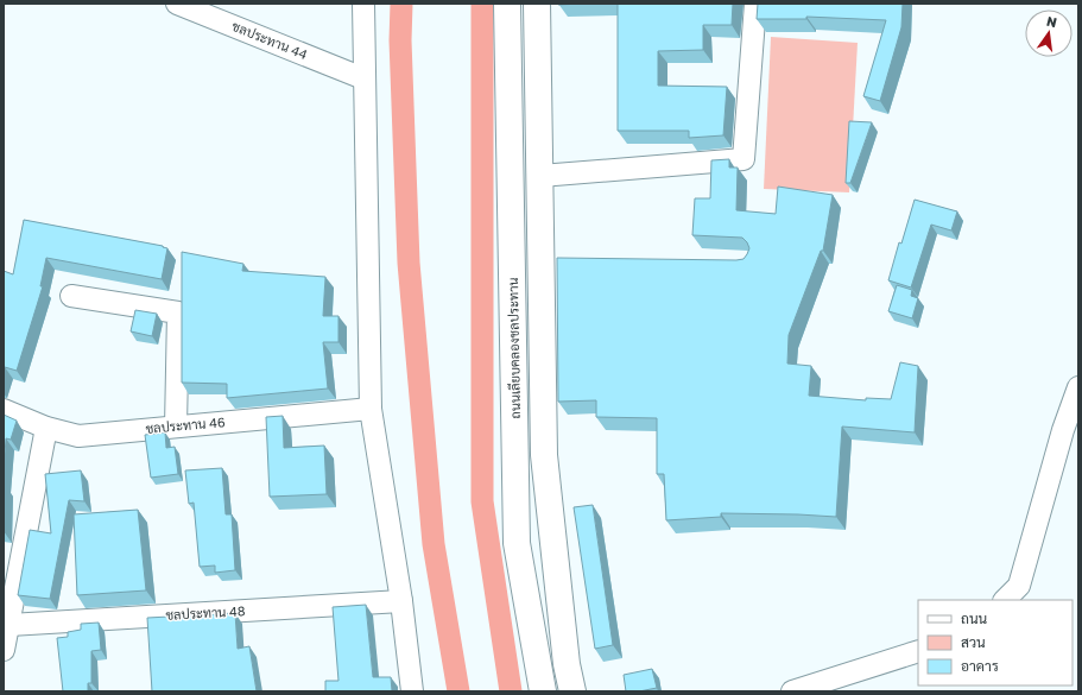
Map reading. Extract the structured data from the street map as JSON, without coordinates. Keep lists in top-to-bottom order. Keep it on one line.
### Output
{"streets":{"street":["ชลประทาน 44","ถนนเลียบคลองชลประทาน","ชลประทาน 46","ชลประทาน 48"]},"legend":["ถนน","สวน","อาคาร"],"north":"top"}
